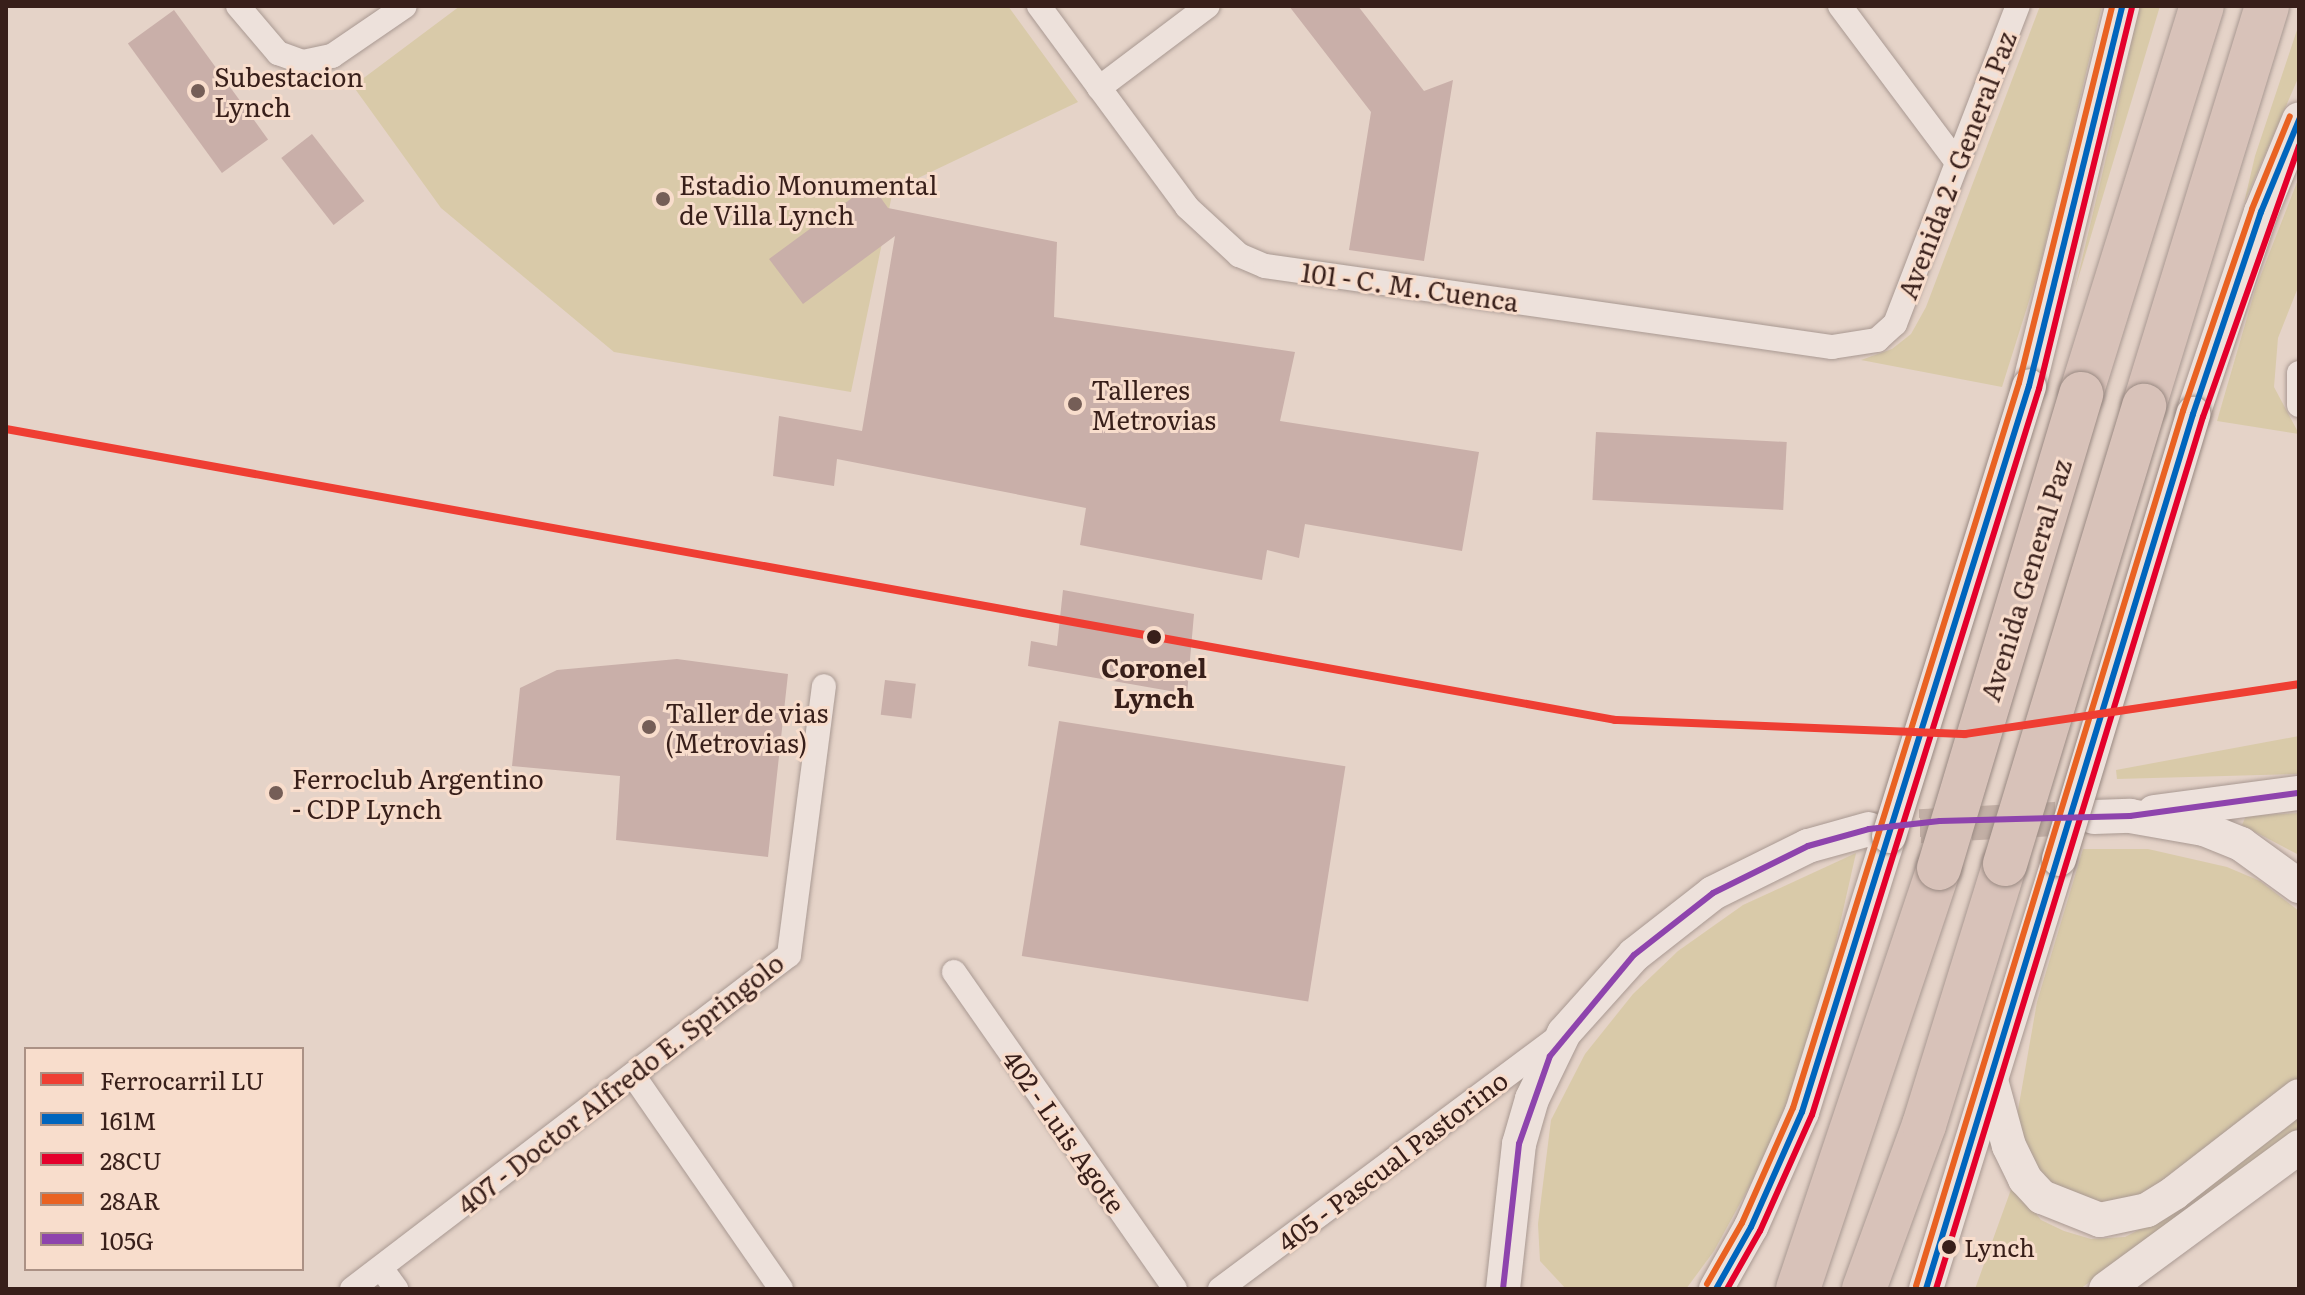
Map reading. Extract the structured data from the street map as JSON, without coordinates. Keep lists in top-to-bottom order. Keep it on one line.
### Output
{"streets":{"highway":["Avenida General Paz"],"street":["Avenida 2 - General Paz","101 - C. M. Cuenca","407 - Doctor Alfredo E. Springolo","402 - Luis Agote","405 - Pascual Pastorino"]},"crossings":[["Avenida 2 - General Paz","101 - C. M. Cuenca"]],"places":["Subestacion Lynch","Estadio Monumental de Villa Lynch","Talleres Metrovias","Coronel Lynch","Taller de vias (Metrovias)","Ferroclub Argentino - CDP Lynch","Lynch"],"lines":["transit line 161M","transit line 28AR","transit line 28CU","rail line LU","transit line 105G"],"legend":["Ferrocarril LU","161M","28CU","28AR","105G"]}
